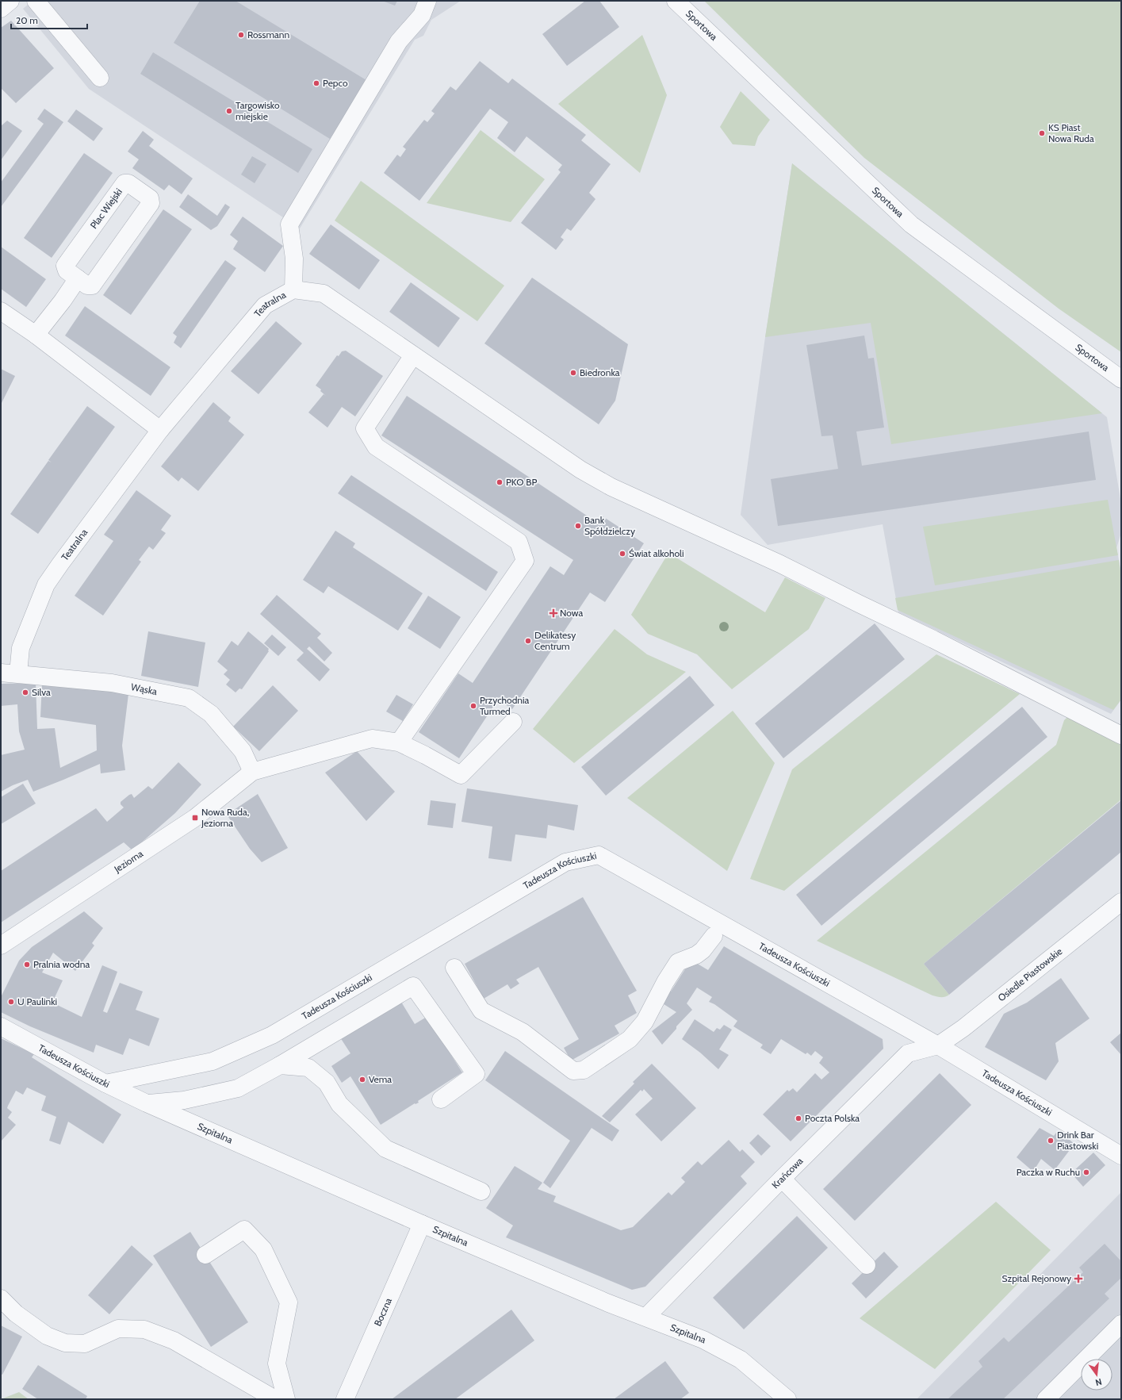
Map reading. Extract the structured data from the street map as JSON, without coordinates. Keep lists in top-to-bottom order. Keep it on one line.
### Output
{"streets":{"street":["Sportowa","Plac Wiejski","Teatralna","Wąska","Jeziorna","Tadeusza Kościuszki","Osiedle Piastowskie","Szpitalna","Krańcowa","Boczna"]},"crossings":[["Teatralna","Wąska"],["Wąska","Jeziorna"],["Tadeusza Kościuszki","Osiedle Piastowskie"],["Tadeusza Kościuszki","Szpitalna"],["Tadeusza Kościuszki","Krańcowa"],["Osiedle Piastowskie","Krańcowa"],["Szpitalna","Krańcowa"],["Szpitalna","Boczna"]],"places":{"other":["Rossmann","Pepco","Targowisko miejskie","KS Piast Nowa Ruda","Biedronka","PKO BP","Bank Spółdzielczy","Świat alkoholi","Delikatesy Centrum","Silva","Przychodnia Turmed","Pralnia wodna","U Paulinki","Vema","Poczta Polska","Drink Bar Piastowski","Paczka w Ruchu"],"health":["Nowa","Szpital Rejonowy"],"transit":["Nowa Ruda, Jeziorna"]},"scale_bar":"20 m","north":"bottom"}
